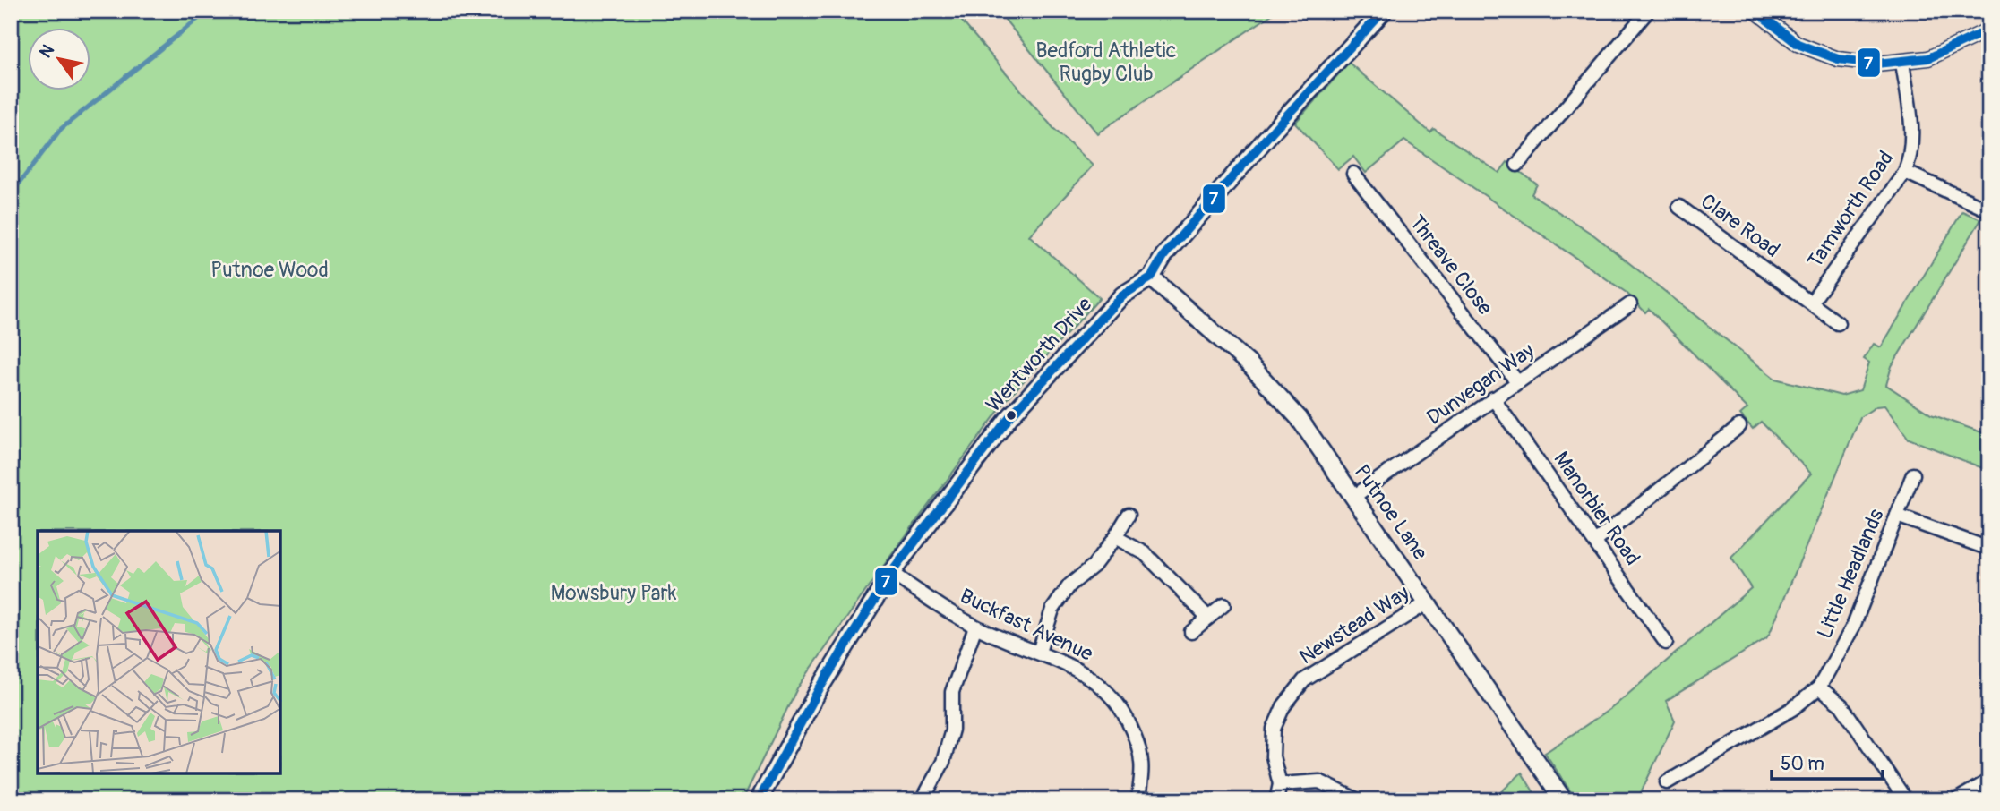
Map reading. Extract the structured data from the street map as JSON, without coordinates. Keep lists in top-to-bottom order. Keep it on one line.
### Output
{"streets":{"street":["Tamworth Road","Clare Road","Threave Close","Wentworth Drive","Dunvegan Way","Manorbier Road","Putnoe Lane","Little Headlands","Buckfast Avenue","Newstead Way"]},"crossings":[["Tamworth Road","Clare Road"],["Threave Close","Dunvegan Way"],["Wentworth Drive","Putnoe Lane"],["Wentworth Drive","Buckfast Avenue"],["Dunvegan Way","Manorbier Road"],["Dunvegan Way","Putnoe Lane"],["Putnoe Lane","Newstead Way"]],"parks":["Bedford Athletic Rugby Club","Putnoe Wood","Mowsbury Park"],"lines":["transit line 7"],"scale_bar":"50 m","north":"top left"}
